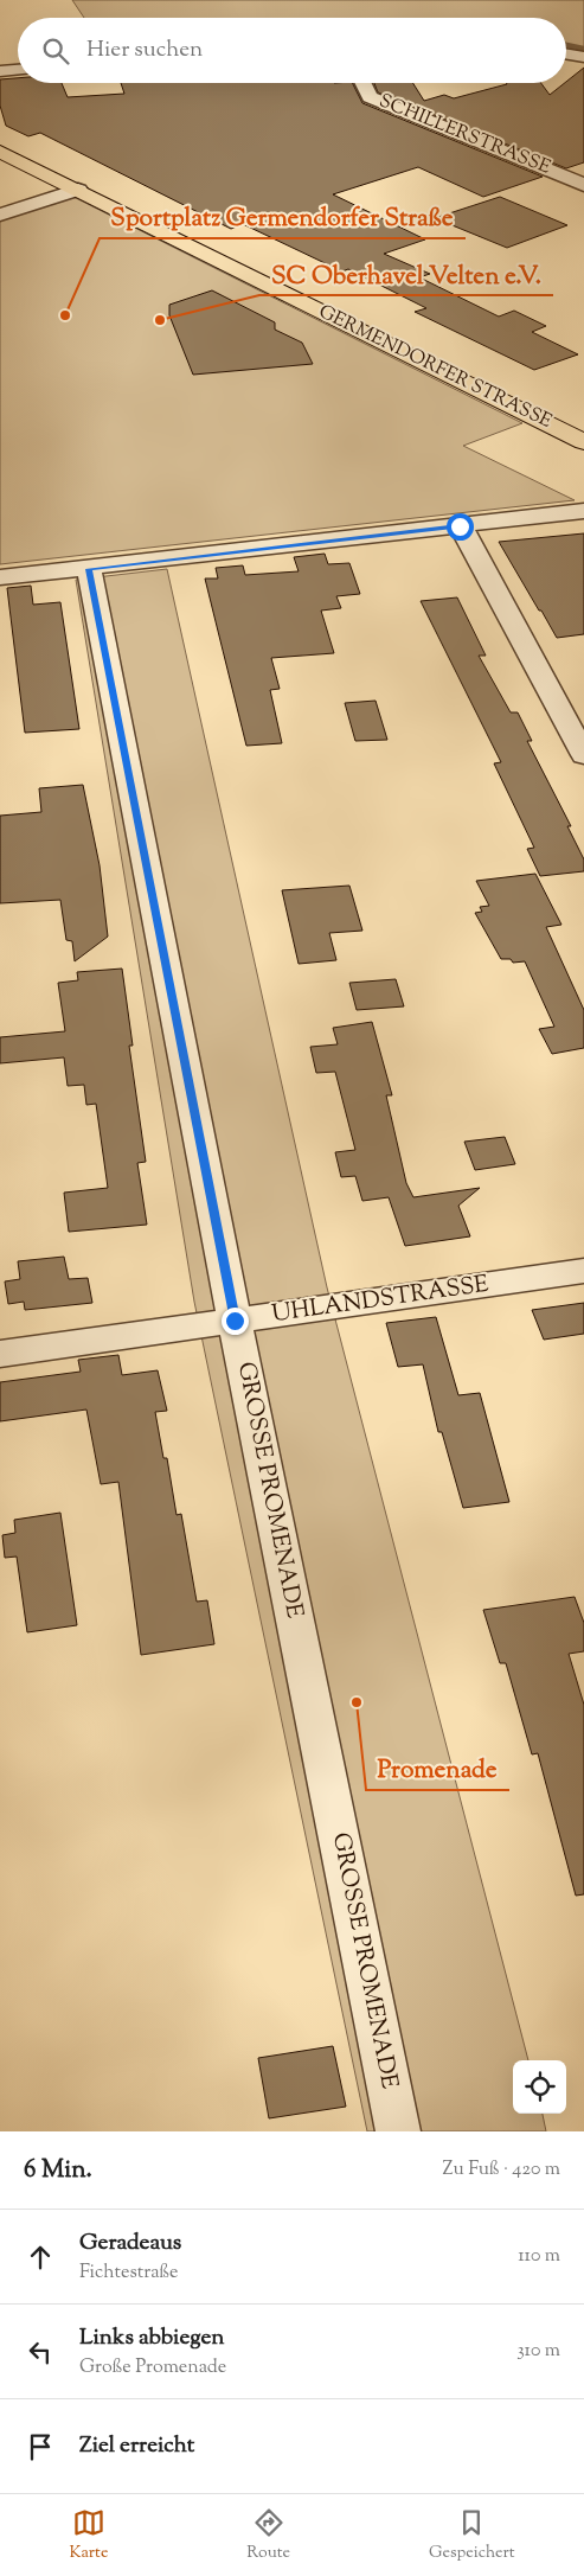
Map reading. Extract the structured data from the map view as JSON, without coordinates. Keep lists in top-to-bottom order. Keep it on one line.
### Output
{"streets":{"main road":["GERMENDORFER STRASSE"],"street":["SCHILLERSTRASSE","UHLANDSTRASSE","GROSSE PROMENADE"]},"crossings":[["UHLANDSTRASSE","GROSSE PROMENADE"]],"places":["Sportplatz Germendorfer Straße","SC Oberhavel Velten e.V.","Promenade"],"page":{"search":"Hier suchen","heading":["6 Min.","Zu Fuß · 420 m"],"list":[["Geradeaus","Fichtestraße","110 m"],["Links abbiegen","Große Promenade","310 m"],"Ziel erreicht"],"nav":["Karte","Route","Gespeichert"]}}
